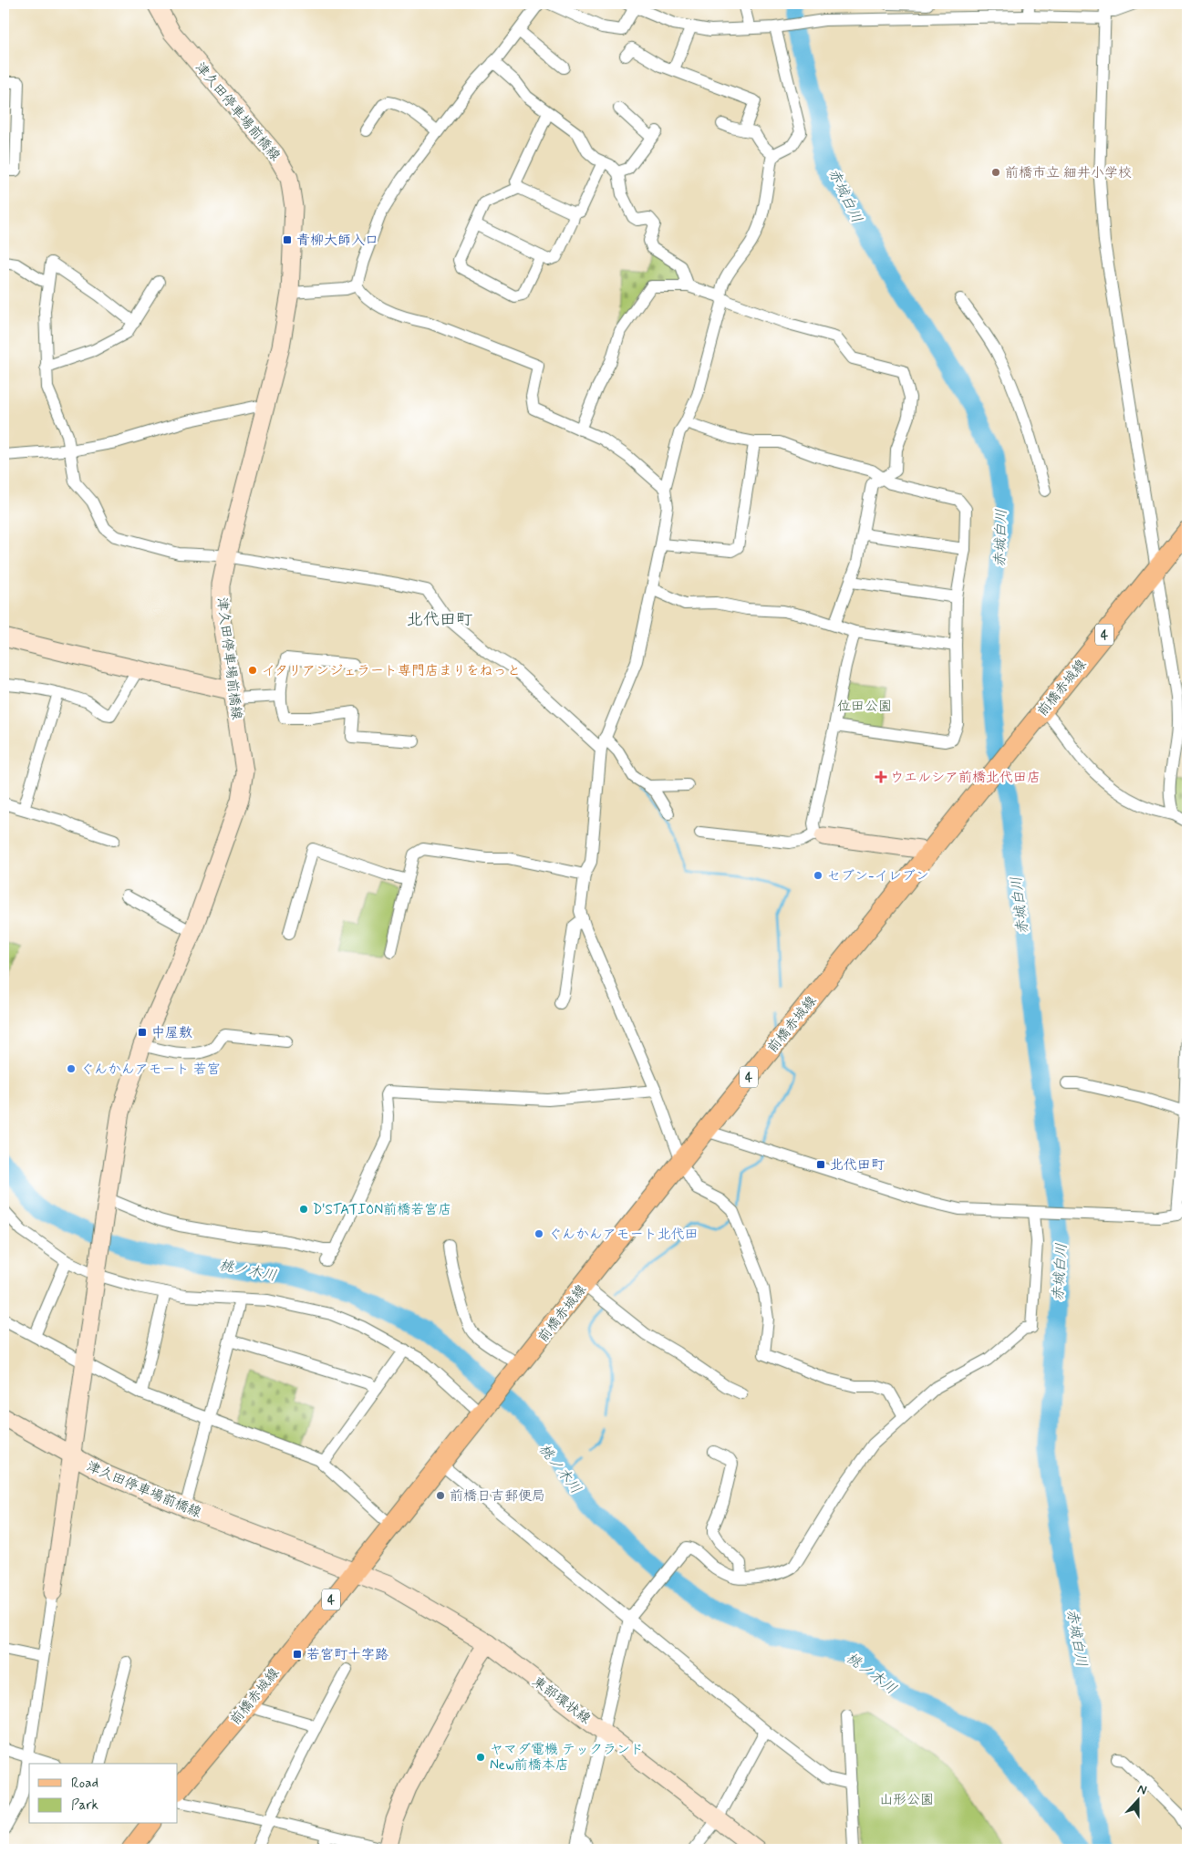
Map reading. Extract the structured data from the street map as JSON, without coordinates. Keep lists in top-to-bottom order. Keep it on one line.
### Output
{"streets":{"main road":["津久田停車場前橋線","4","前橋赤城線","東部環状線"]},"crossings":[["津久田停車場前橋線","前橋赤城線"],["津久田停車場前橋線","東部環状線"],["4","前橋赤城線"],["前橋赤城線","東部環状線"]],"districts":["北代田町"],"water":["赤城白川","桃ノ木川"],"parks":["位田公園","山形公園"],"places":{"other":["前橋市立 細井小学校","イタリアンジェラート専門店まりをねっと","セブン-イレブン","ぐんかんアモート 若宮","D'STATION前橋若宮店","ぐんかんアモート北代田","前橋日吉郵便局","ヤマダ電機 テックランド New前橋本店"],"transit":["青柳大師入口","中屋敷","北代田町","若宮町十字路"],"health":["ウエルシア前橋北代田店"]},"legend":["Road","Park"],"north":"top"}
